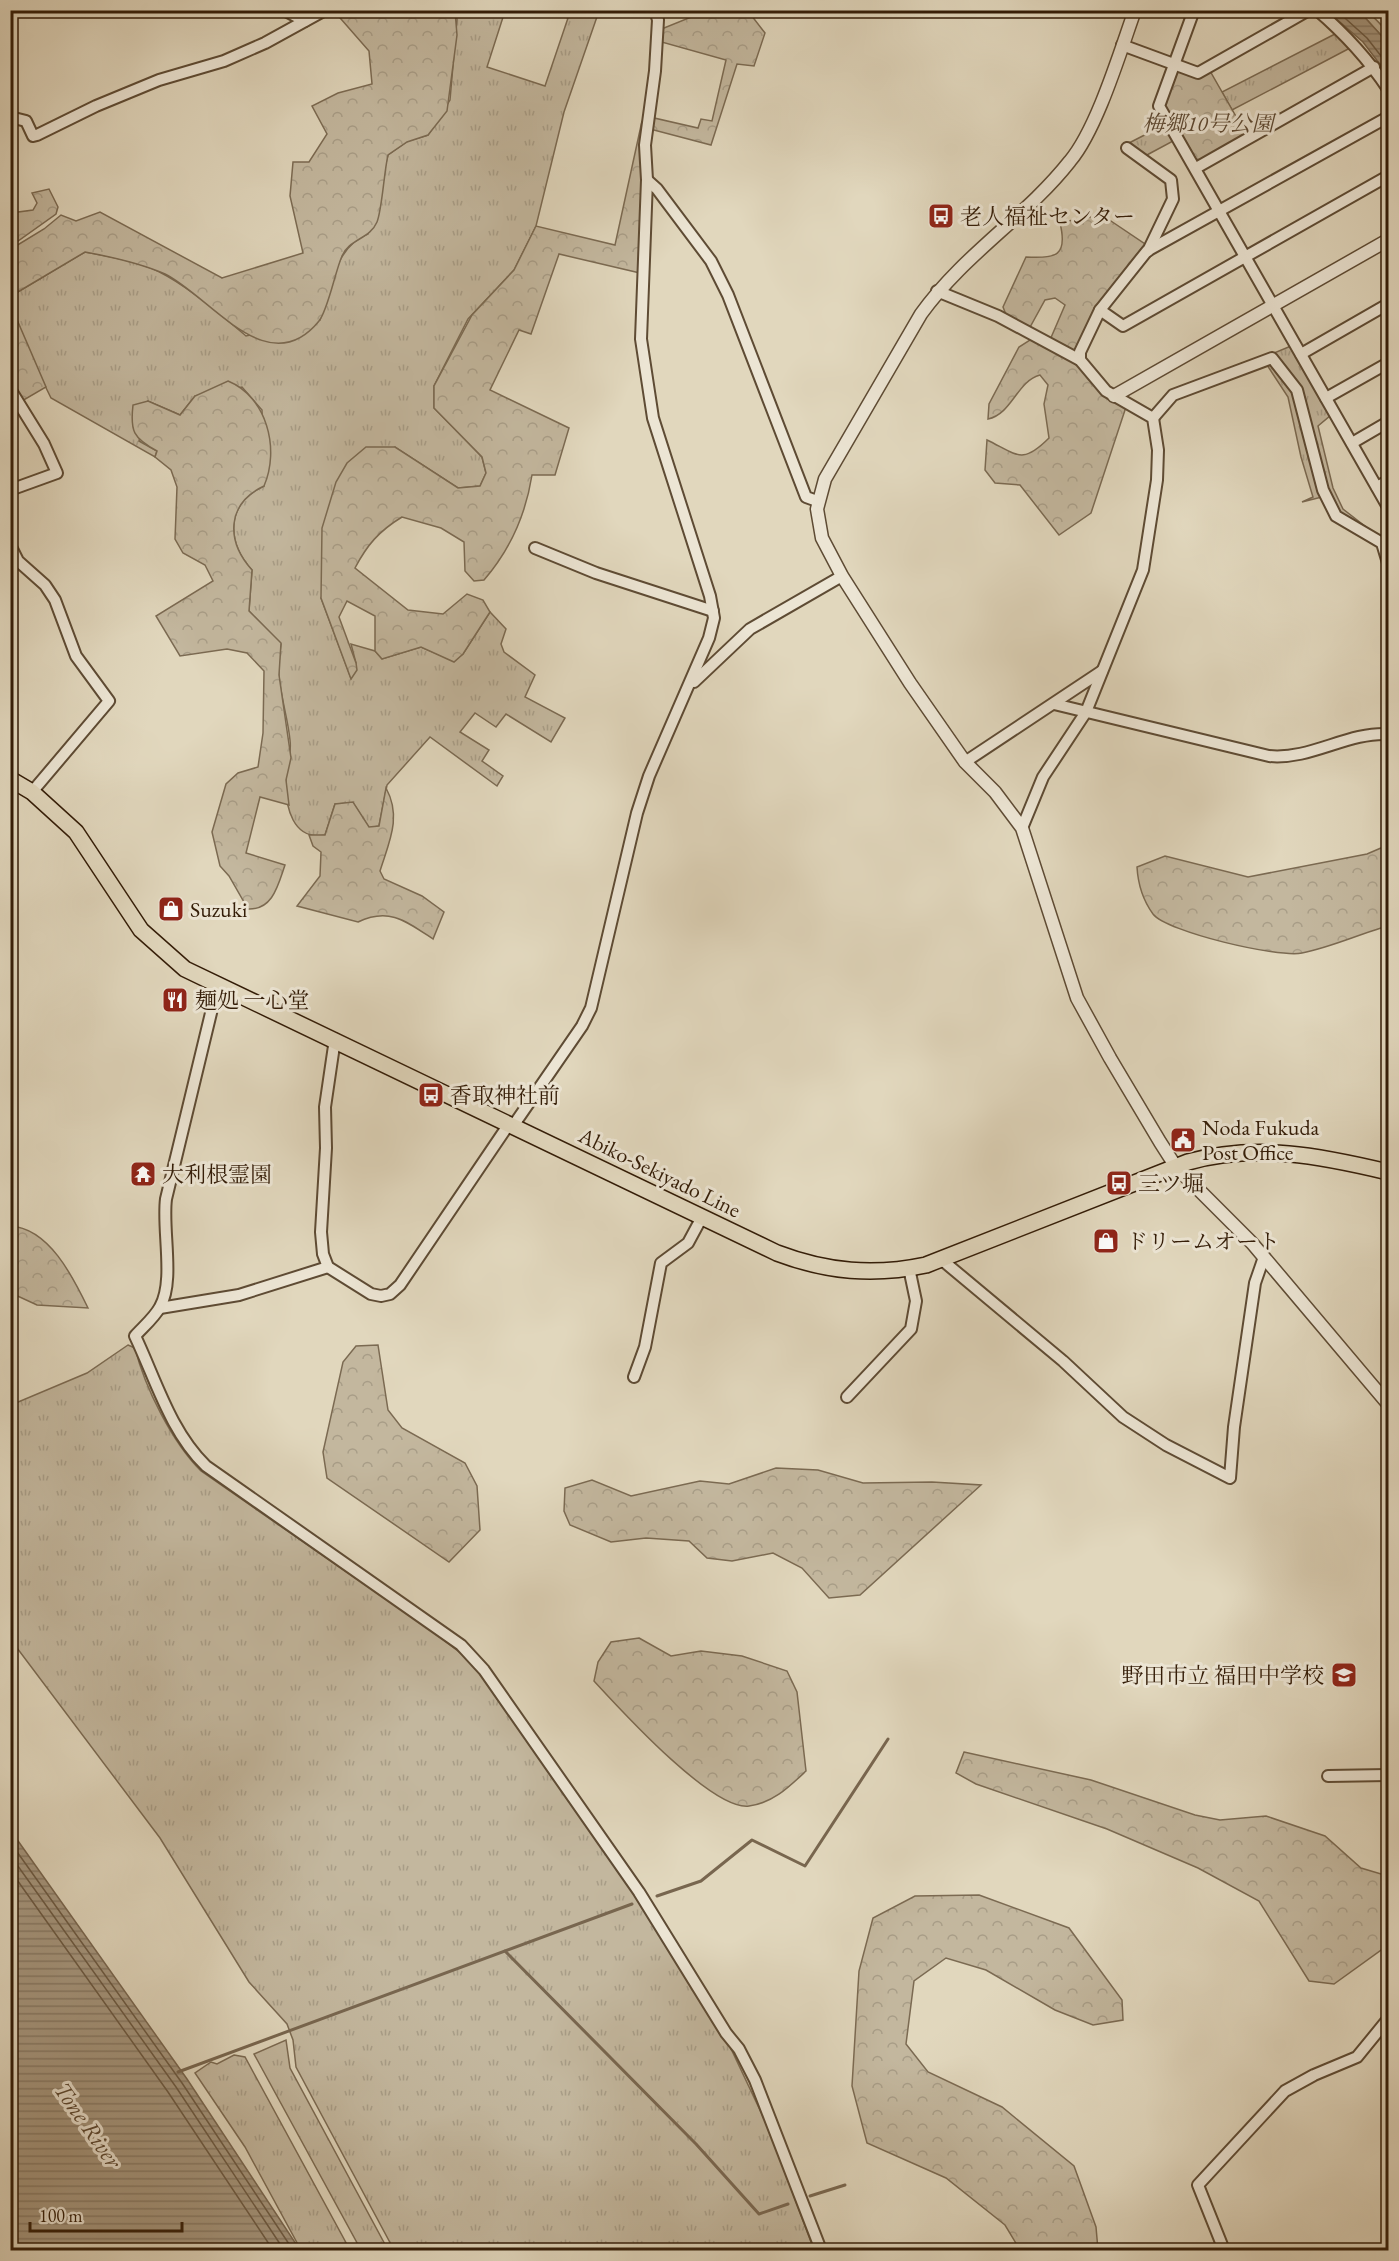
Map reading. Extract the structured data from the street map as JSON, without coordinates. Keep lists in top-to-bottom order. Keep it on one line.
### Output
{"streets":{"main road":["Abiko-Sekiyado Line"]},"water":["Tone River"],"parks":["梅郷10号公園"],"places":{"bus stop":["老人福祉センター","香取神社前","三ツ堀"],"shop":["Suzuki","ドリームオート"],"restaurant":["麺処 一心堂"],"public building":["Noda Fukuda Post Office"],"temple":["大利根霊園"],"school or university":["野田市立 福田中学校"]},"scale_bar":"100 m"}
